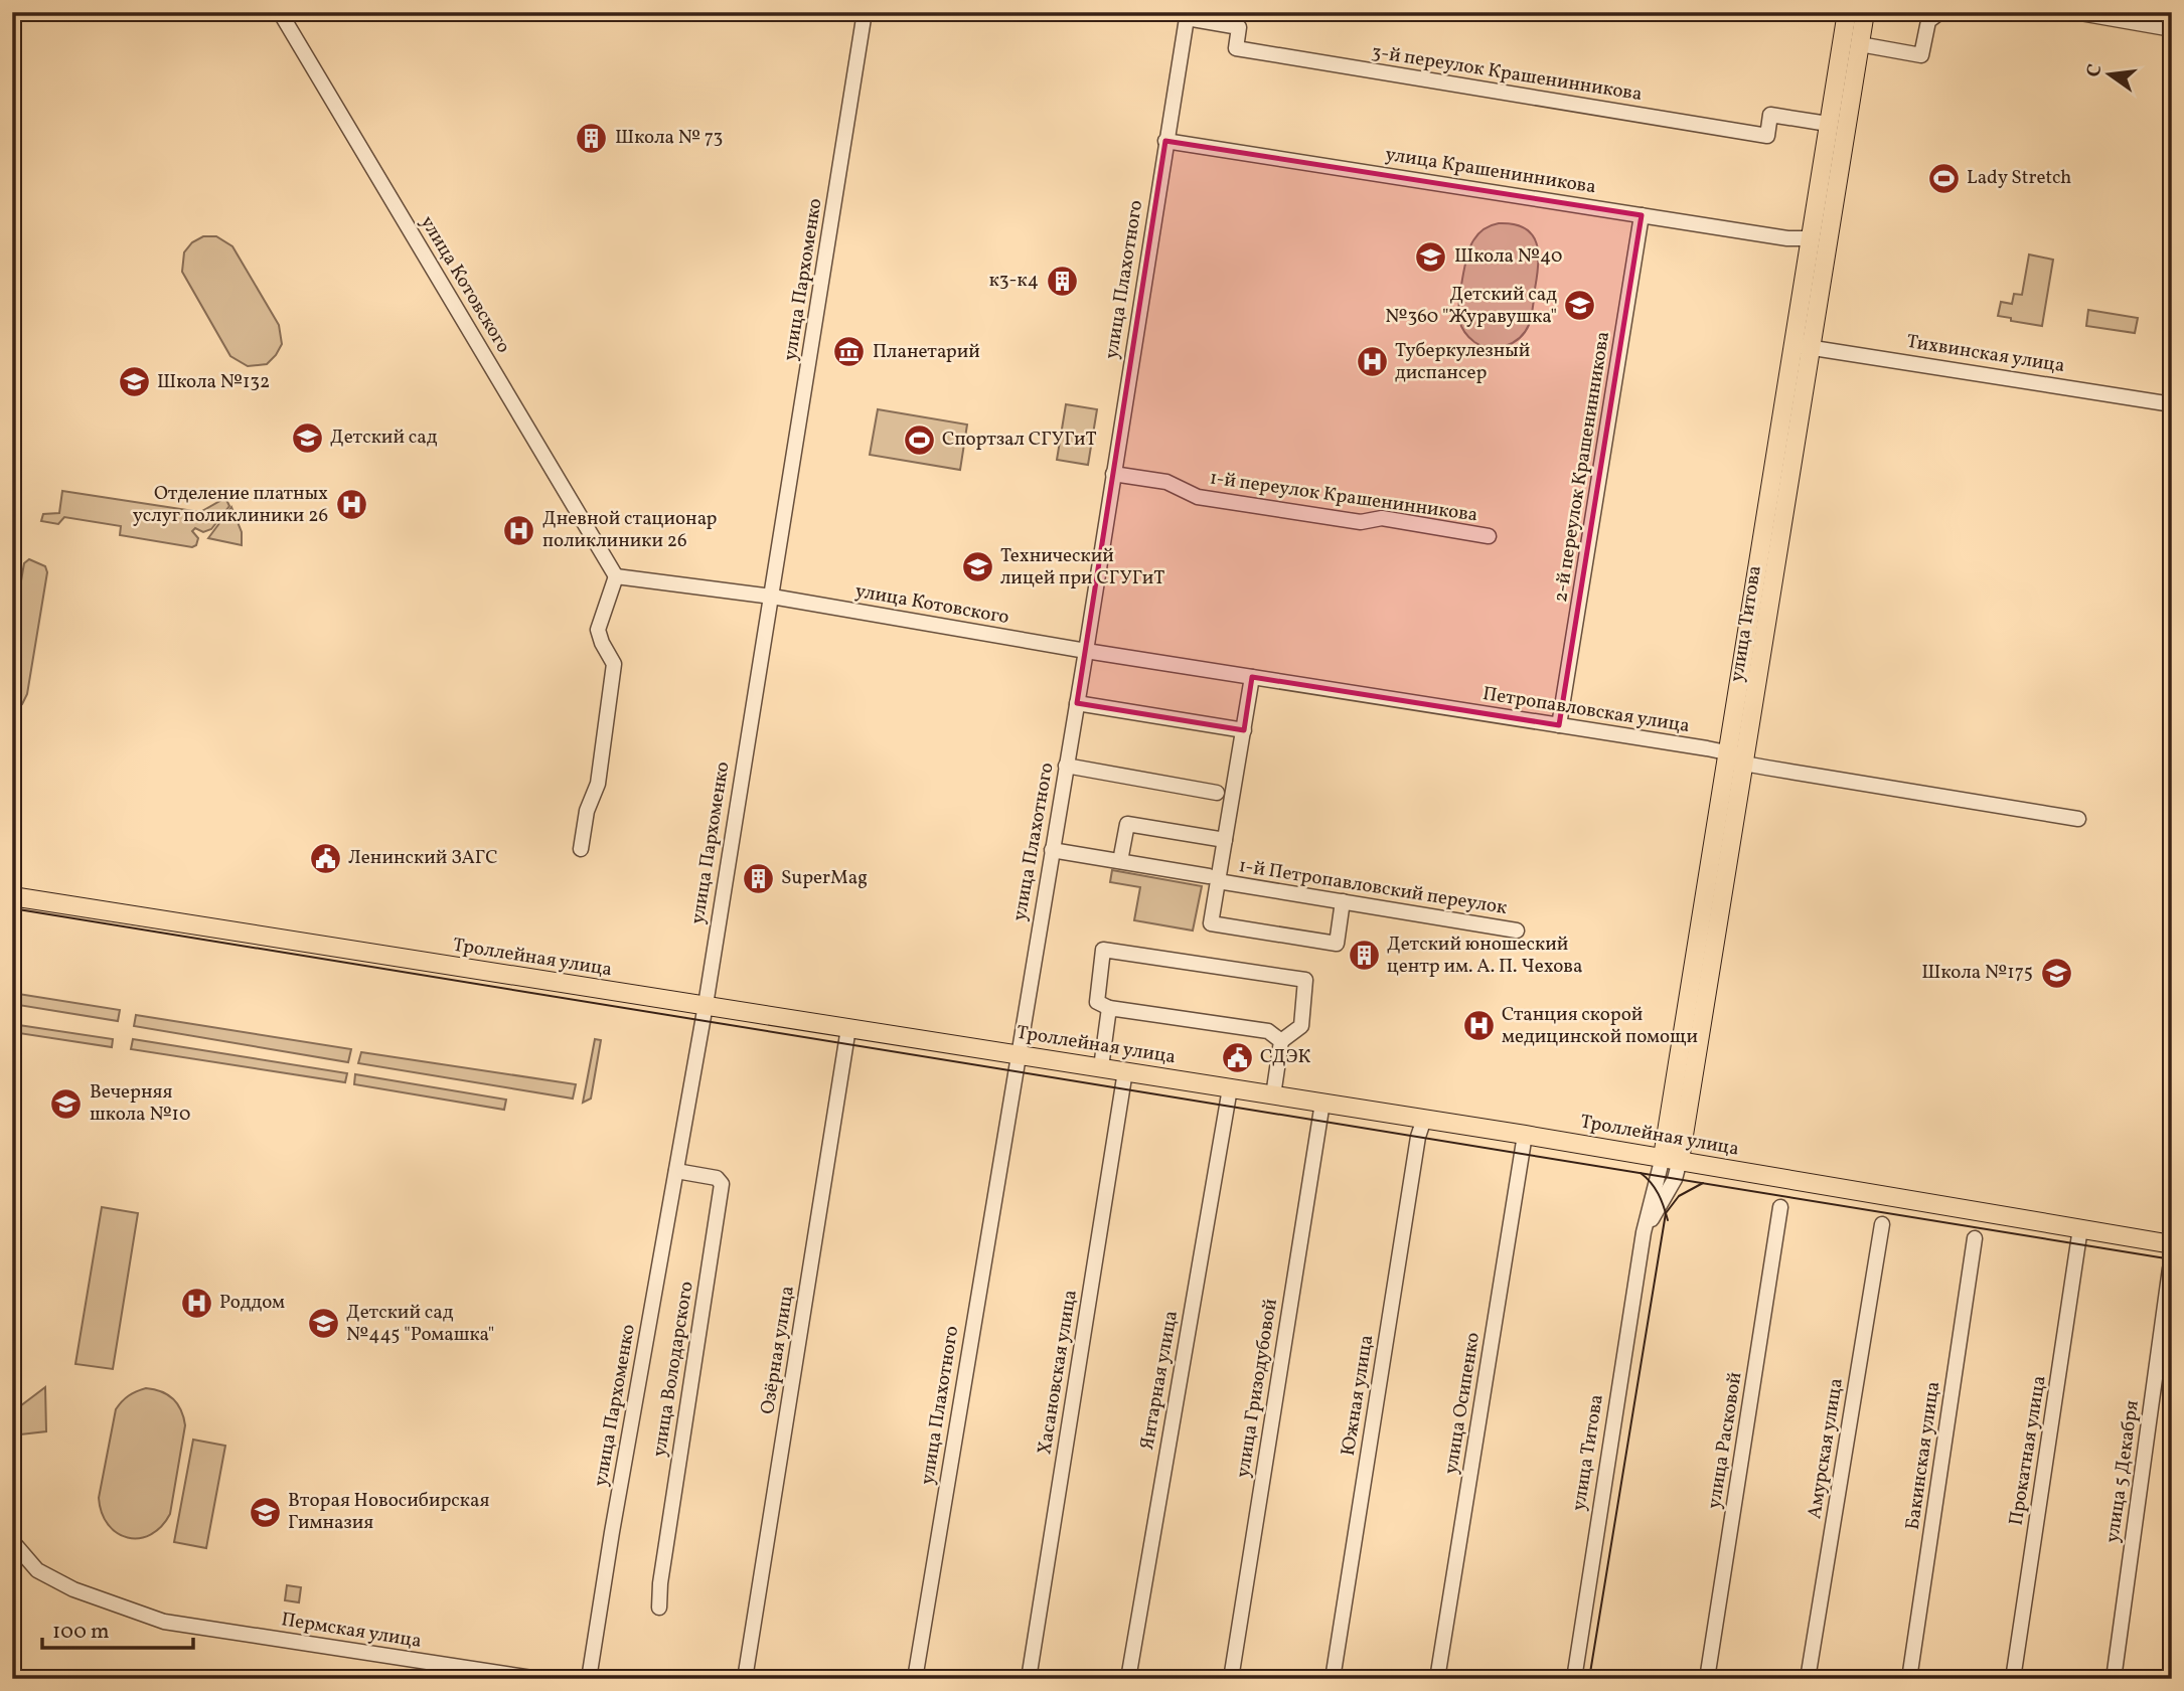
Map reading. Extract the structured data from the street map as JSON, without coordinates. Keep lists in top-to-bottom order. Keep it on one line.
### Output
{"streets":{"main road":["улица Титова","Троллейная улица"],"street":["3-й переулок Крашенинникова","улица Крашенинникова","улица Пархоменко","улица Плахотного","улица Котовского","Тихвинская улица","2-й переулок Крашенинникова","1-й переулок Крашенинникова","Петропавловская улица","1-й Петропавловский переулок","Озёрная улица","улица Володарского","Хасановская улица","Янтарная улица","улица Гризодубовой","Южная улица","улица Осипенко","улица Расковой","Амурская улица","Прокатная улица","Бакинская улица","улица 5 Декабря","Пермская улица"]},"crossings":[["3-й переулок Крашенинникова","улица Плахотного"],["3-й переулок Крашенинникова","улица Титова"],["улица Крашенинникова","улица Плахотного"],["улица Крашенинникова","2-й переулок Крашенинникова"],["улица Крашенинникова","улица Титова"],["улица Пархоменко","улица Котовского"],["улица Пархоменко","Троллейная улица"],["улица Пархоменко","улица Володарского"],["улица Плахотного","улица Котовского"],["улица Плахотного","1-й переулок Крашенинникова"],["улица Плахотного","Петропавловская улица"],["улица Плахотного","1-й Петропавловский переулок"],["улица Плахотного","Троллейная улица"],["улица Котовского","Петропавловская улица"],["Тихвинская улица","улица Титова"],["2-й переулок Крашенинникова","Петропавловская улица"],["улица Титова","Петропавловская улица"],["улица Титова","Троллейная улица"],["Петропавловская улица","1-й Петропавловский переулок"],["Троллейная улица","Озёрная улица"],["Троллейная улица","Хасановская улица"],["Троллейная улица","Янтарная улица"],["Троллейная улица","улица Гризодубовой"],["Троллейная улица","Южная улица"],["Троллейная улица","улица Осипенко"],["Троллейная улица","Прокатная улица"]],"places":{"building":["Школа № 73","к3-к4","SuperMag","Детский юношеский центр им. А. П. Чехова"],"sports":["Lady Stretch","Спортзал СГУГиТ"],"school or university":["Школа №40","Детский сад №360 \"Журавушка\"","Школа №132","Детский сад","Технический лицей при СГУГиТ","Школа №175","Вечерняя школа №10","Детский сад №445 \"Ромашка\"","Вторая Новосибирская Гимназия"],"museum":["Планетарий"],"hospital":["Туберкулезный диспансер","Отделение платных услуг поликлиники 26","Дневной стационар поликлиники 26","Станция скорой медицинской помощи","Роддом"],"public building":["Ленинский ЗАГС","СДЭК"]},"scale_bar":"100 m","north":"left"}
